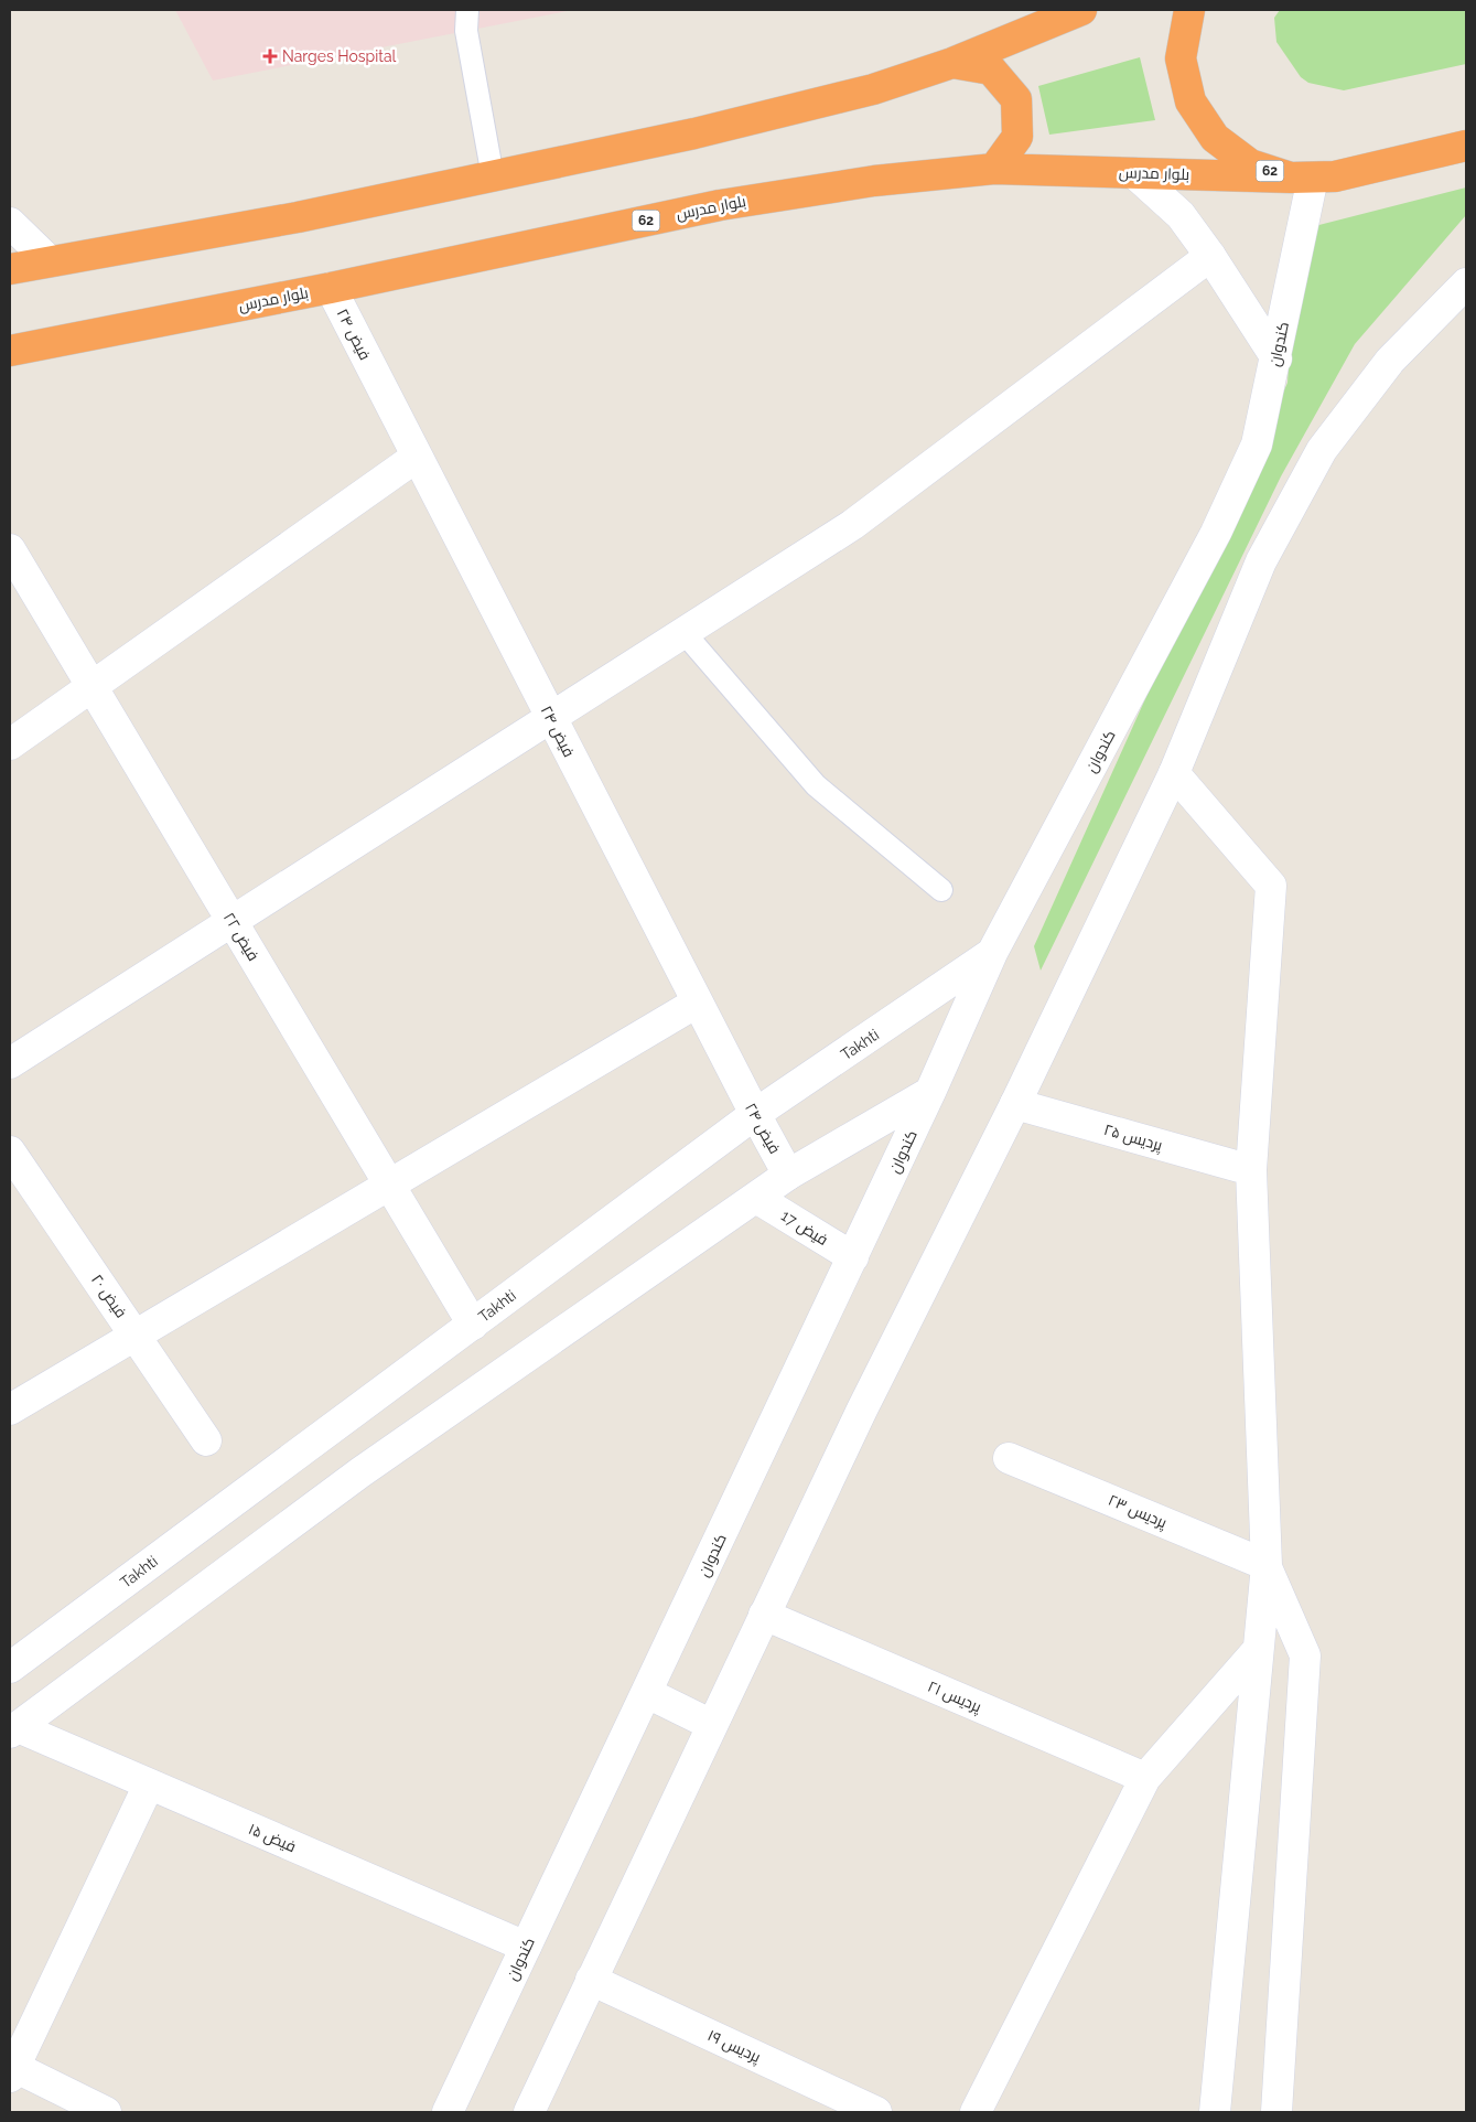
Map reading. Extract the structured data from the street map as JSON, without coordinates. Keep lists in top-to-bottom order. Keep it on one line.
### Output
{"streets":{"highway":["62","بلوار مدرس"],"street":["فیض ۲۴","کندوان","فیض ۲۲","Takhti","پردیس ۲۵","فیض 17","فیض ۲۰","پردیس ۲۳","پردیس ۲۱","فیض ۱۵","پردیس ۱۹"]},"crossings":[["62","بلوار مدرس"],["62","کندوان"],["بلوار مدرس","فیض ۲۴"],["بلوار مدرس","کندوان"],["فیض ۲۴","Takhti"],["کندوان","Takhti"],["کندوان","فیض 17"],["کندوان","فیض ۱۵"],["فیض ۲۲","Takhti"]],"places":{"health":["Narges Hospital"]}}
